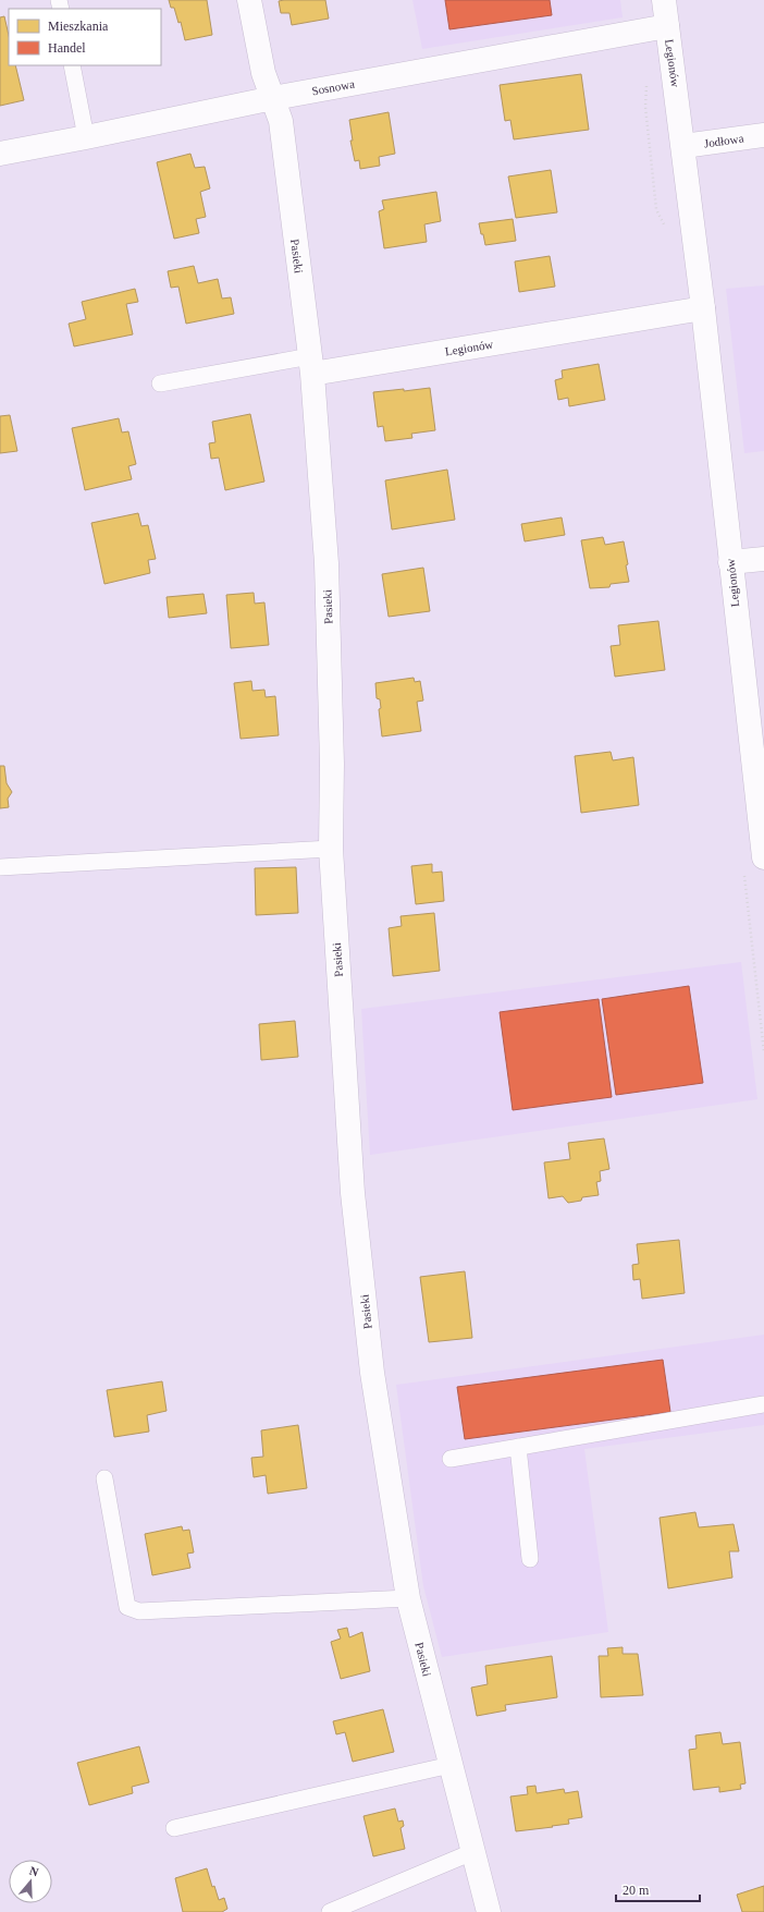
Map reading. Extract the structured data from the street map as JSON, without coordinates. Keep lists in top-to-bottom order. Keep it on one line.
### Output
{"streets":{"street":["Legionów","Sosnowa","Jodłowa","Pasieki"]},"crossings":[["Legionów","Sosnowa"],["Legionów","Jodłowa"],["Legionów","Pasieki"],["Sosnowa","Pasieki"]],"legend":["Mieszkania","Handel"],"scale_bar":"20 m","north":"top"}
